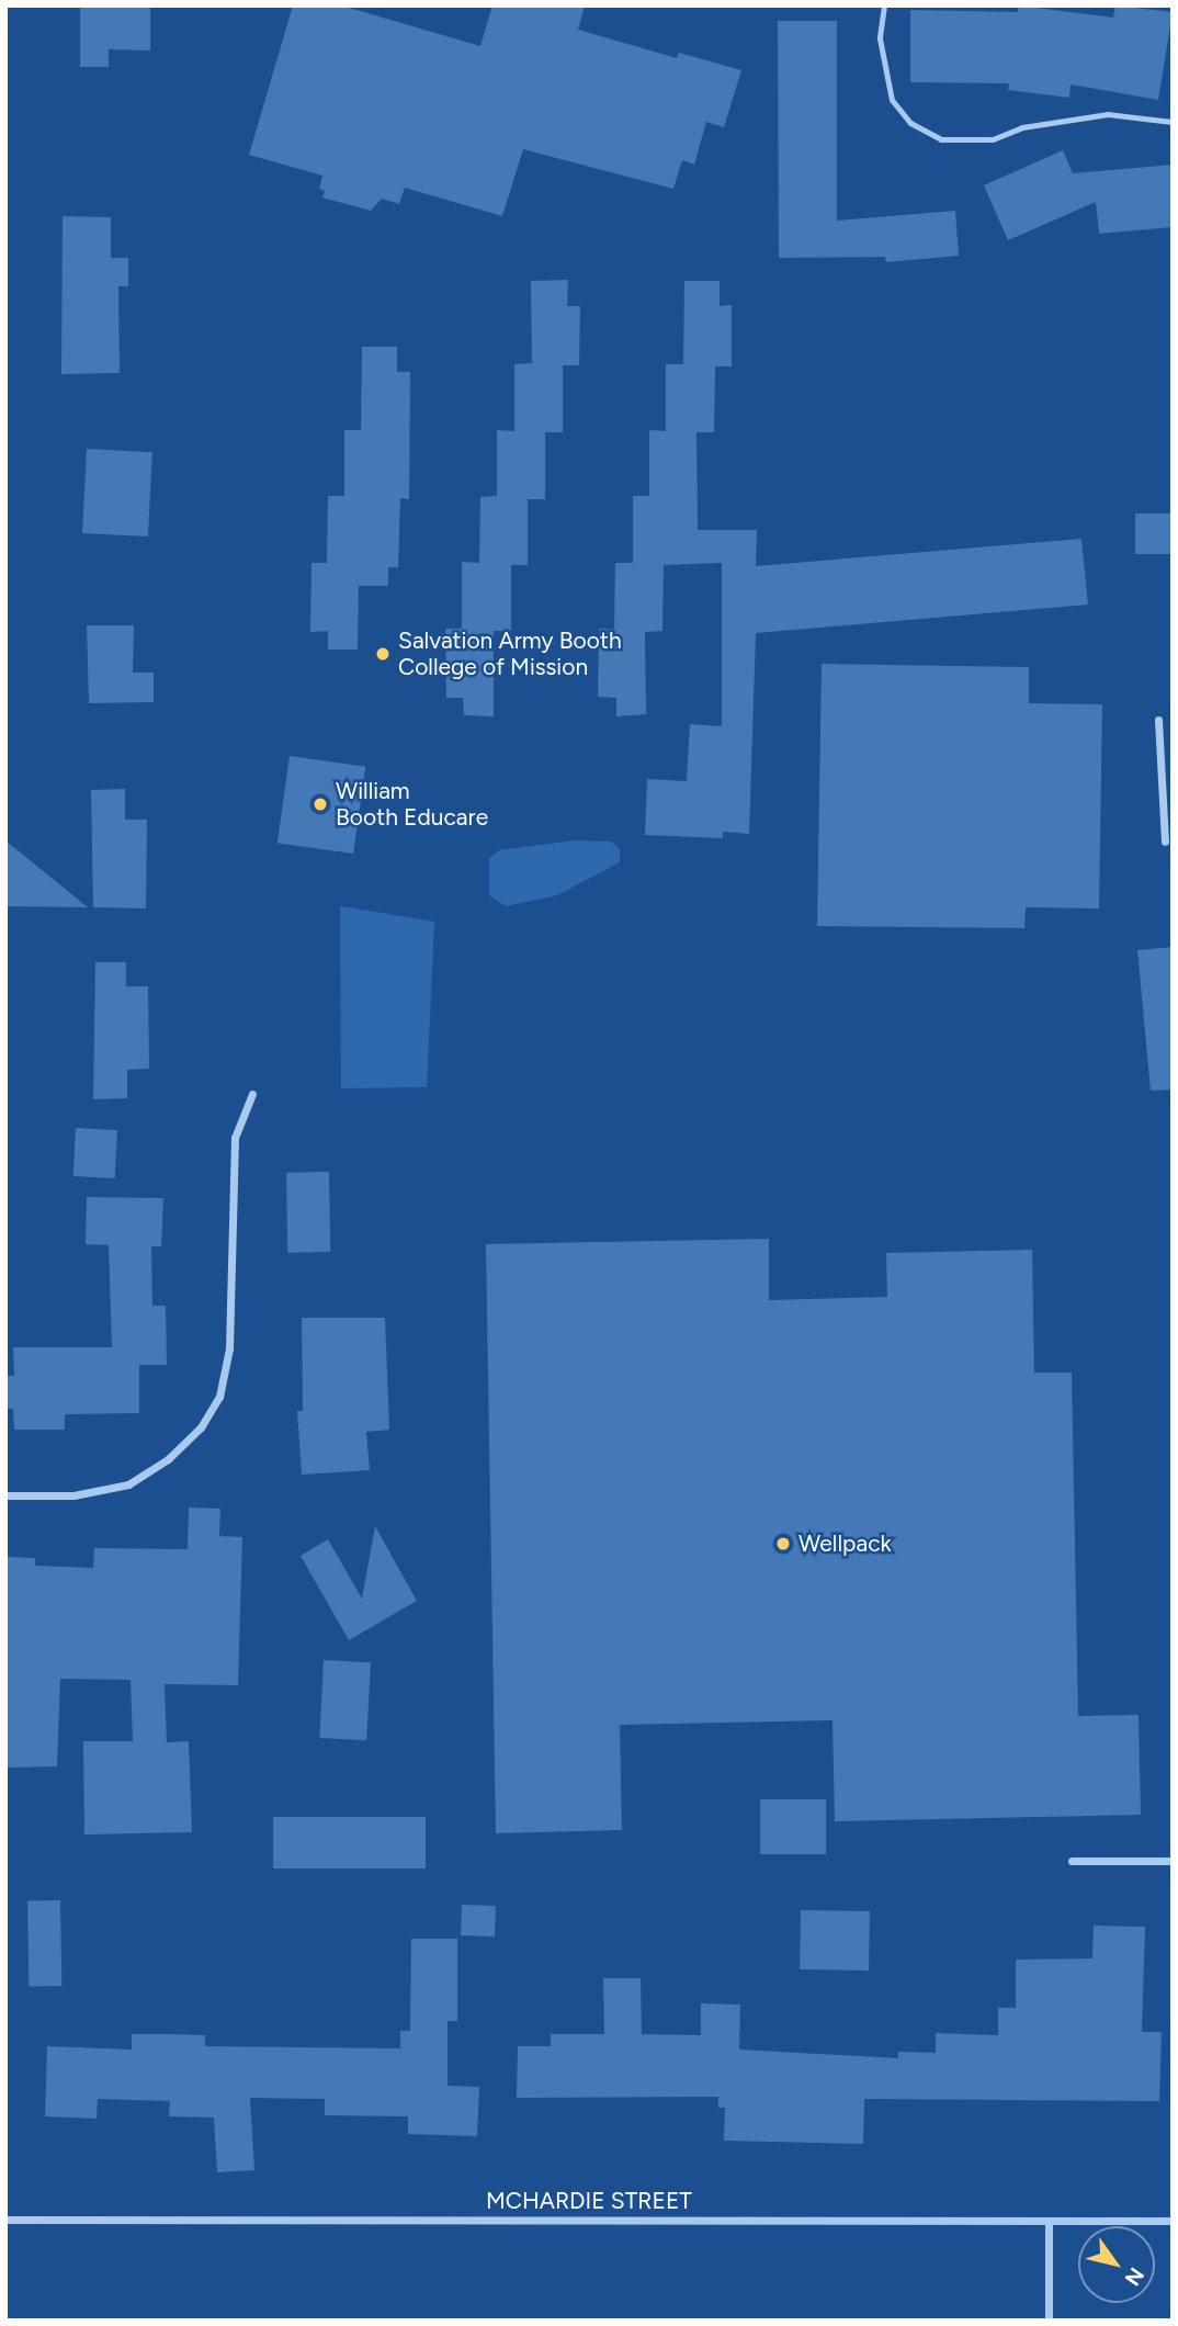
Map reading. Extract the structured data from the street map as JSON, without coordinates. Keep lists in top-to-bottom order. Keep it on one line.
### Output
{"streets":{"street":["MCHARDIE STREET"]},"places":["Salvation Army Booth College of Mission","William Booth Educare","Wellpack"],"north":"bottom right"}
